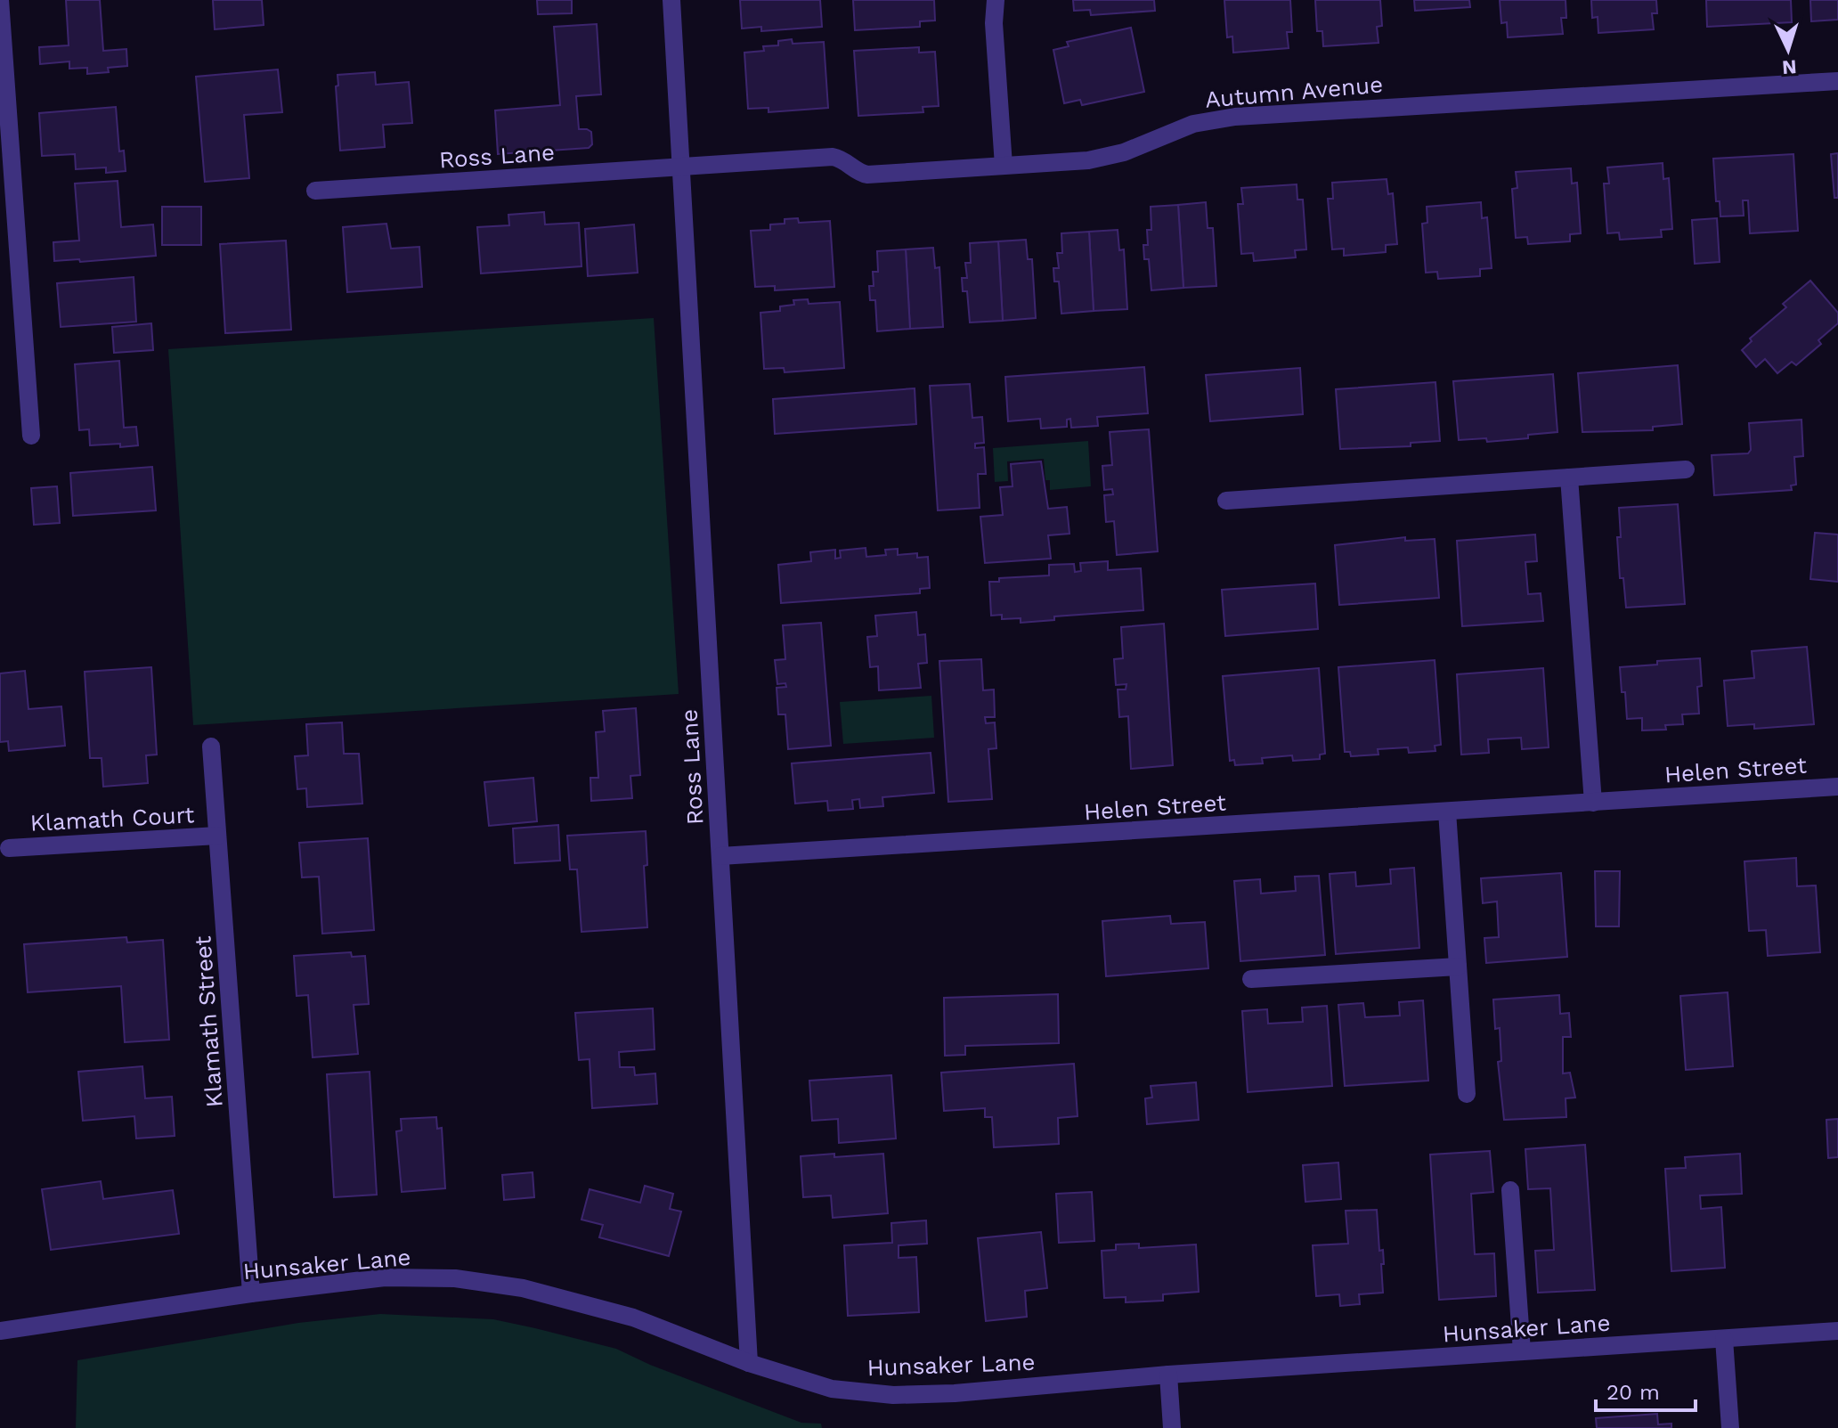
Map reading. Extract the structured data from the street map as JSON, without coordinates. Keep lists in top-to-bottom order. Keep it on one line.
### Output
{"streets":{"street":["Autumn Avenue","Ross Lane","Helen Street","Klamath Court","Klamath Street","Hunsaker Lane"]},"crossings":[["Autumn Avenue","Ross Lane"],["Ross Lane","Helen Street"],["Ross Lane","Hunsaker Lane"],["Klamath Court","Klamath Street"],["Klamath Street","Hunsaker Lane"]],"scale_bar":"20 m","north":"bottom"}
